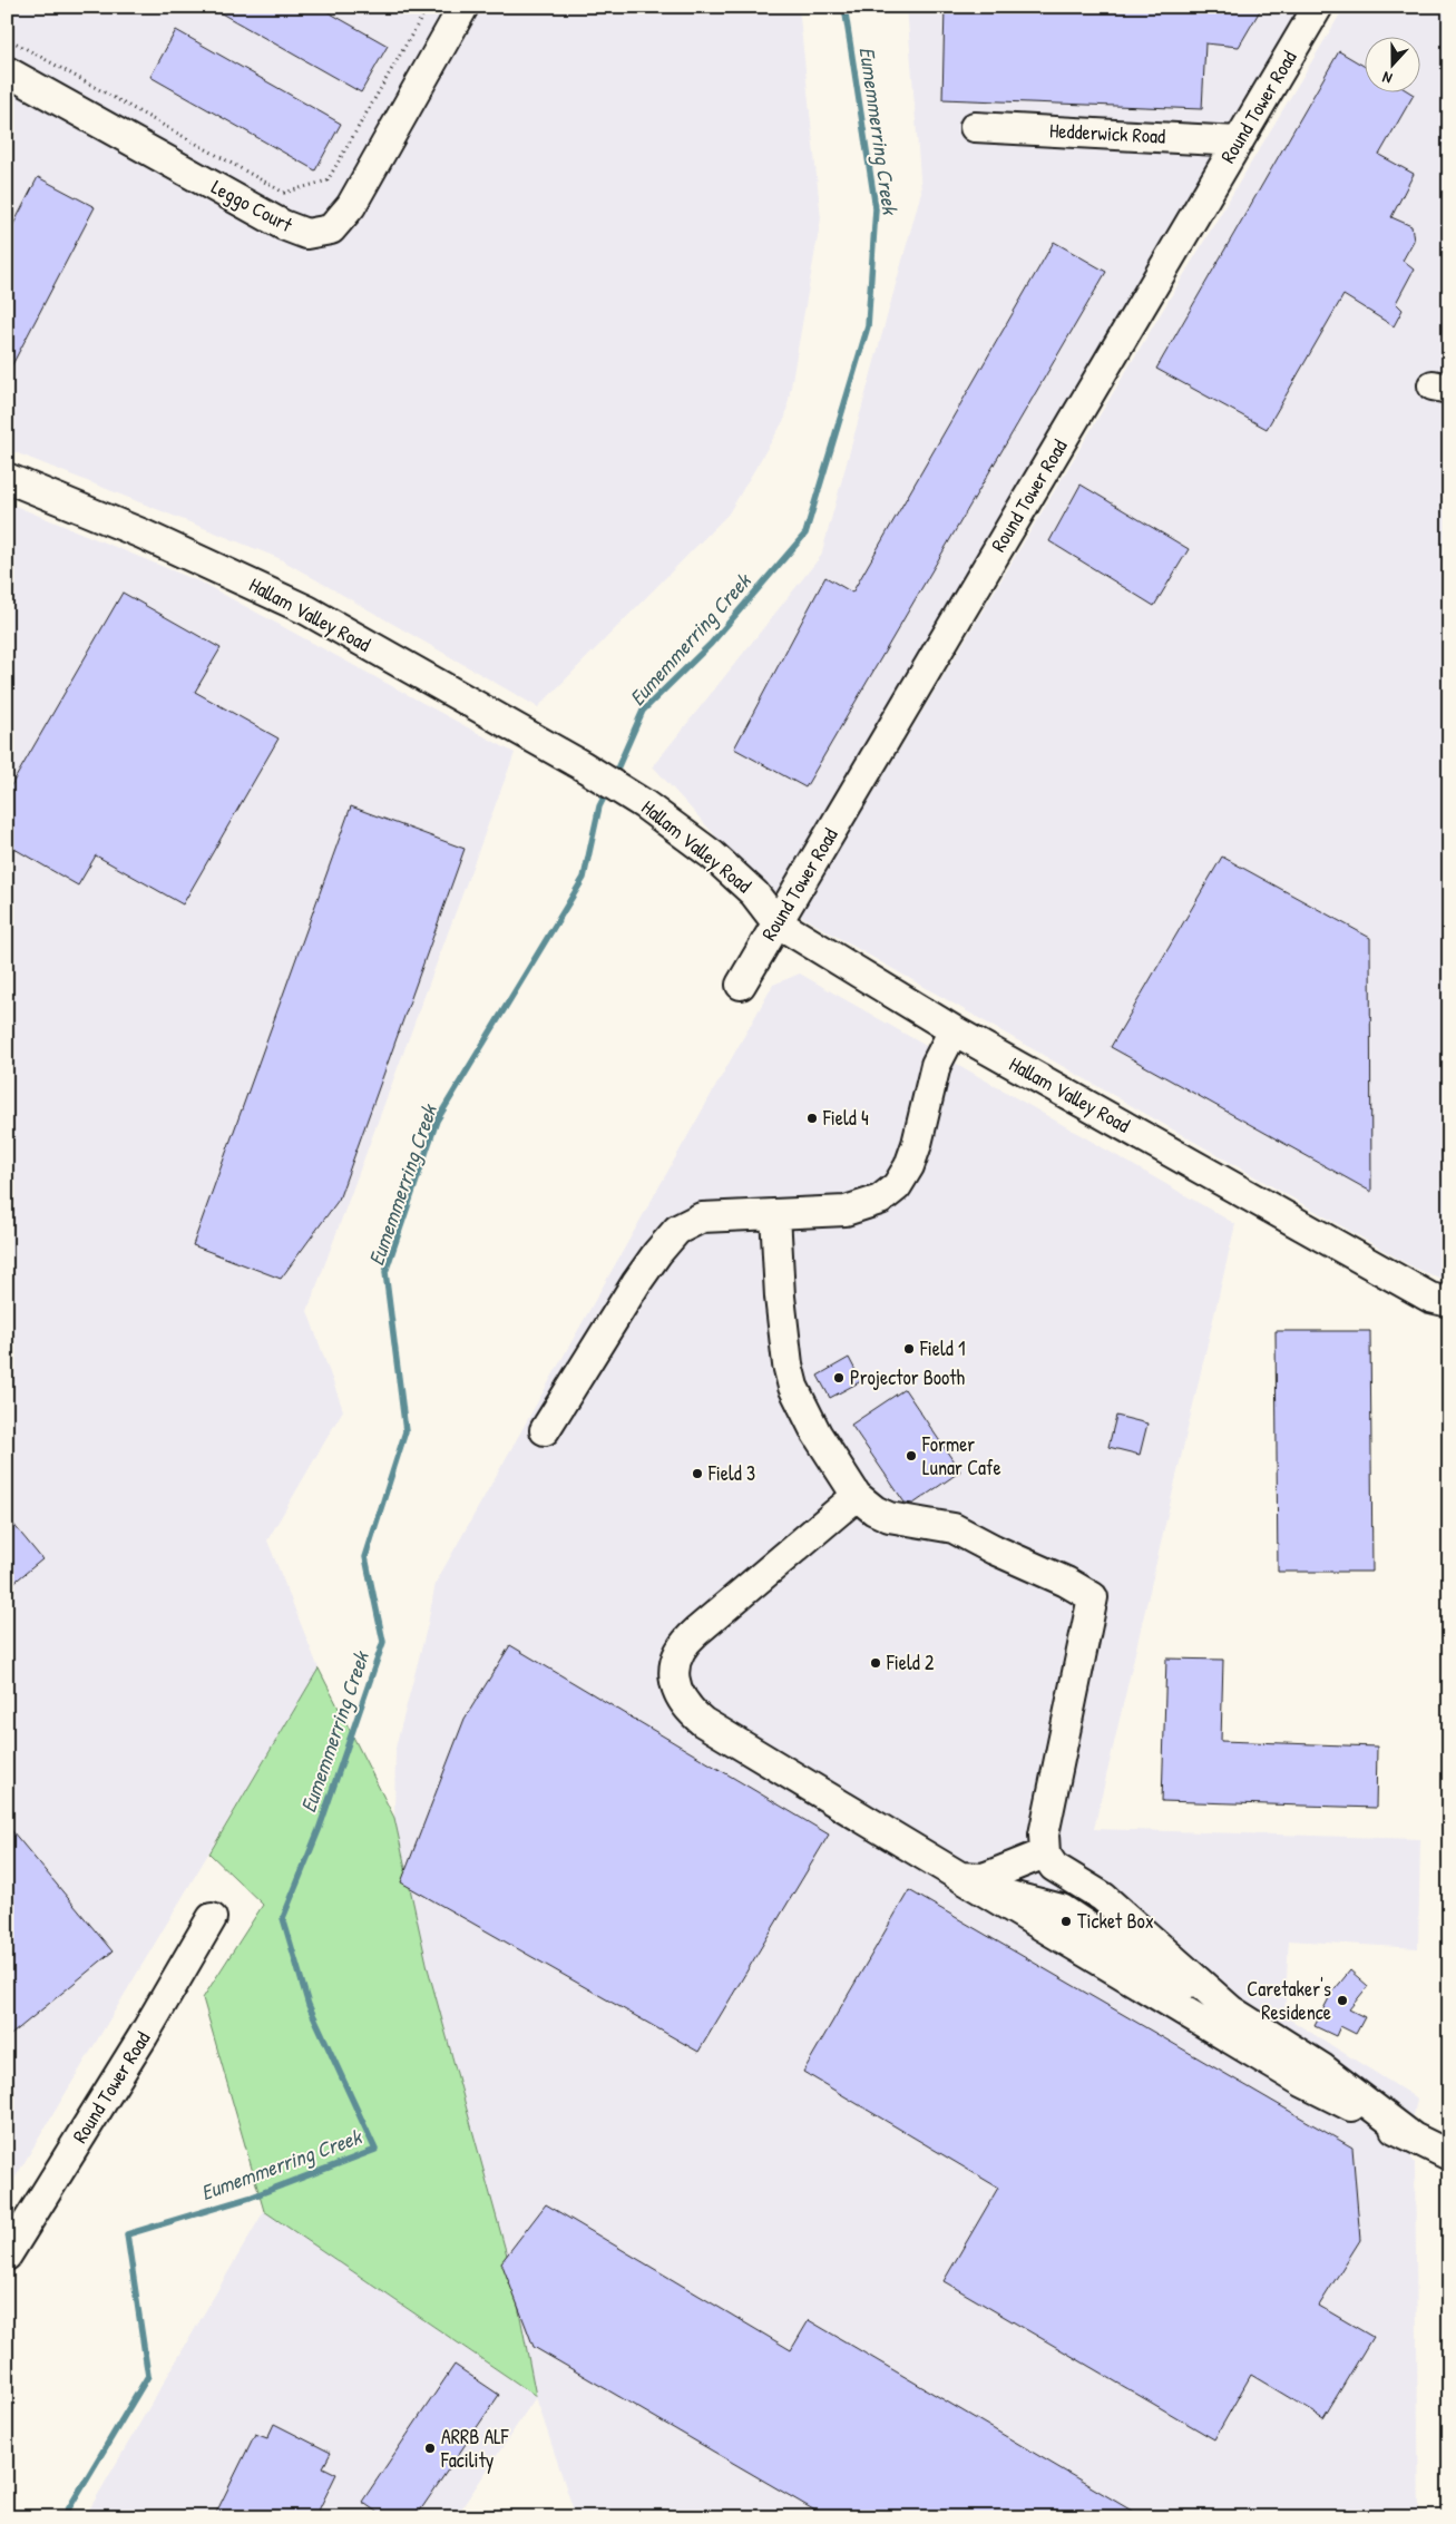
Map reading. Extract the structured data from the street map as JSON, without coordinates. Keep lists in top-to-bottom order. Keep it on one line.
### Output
{"streets":{"street":["Round Tower Road","Hedderwick Road","Leggo Court","Hallam Valley Road"]},"crossings":[["Round Tower Road","Hedderwick Road"],["Round Tower Road","Hallam Valley Road"]],"water":["Eumemmerring Creek"],"places":["Field 4","Field 1","Projector Booth","Former Lunar Cafe","Field 3","Field 2","Ticket Box","Caretaker's Residence","ARRB ALF Facility"],"north":"bottom"}
